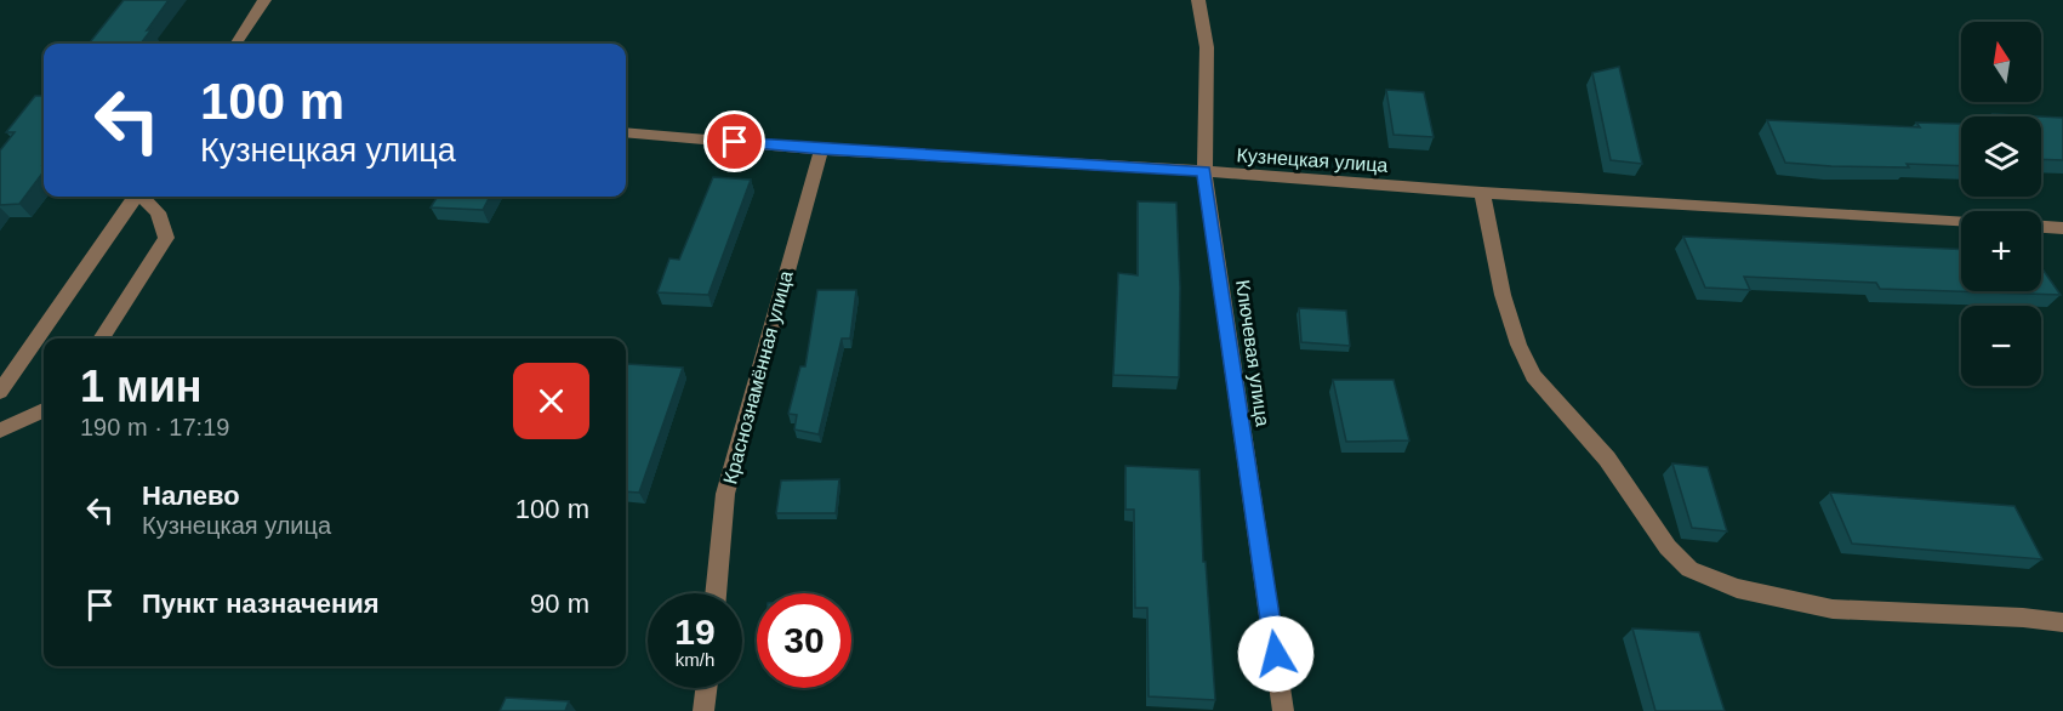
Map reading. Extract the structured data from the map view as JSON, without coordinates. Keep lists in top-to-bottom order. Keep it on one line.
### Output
{"streets":{"street":["Кузнецкая улица","Ключевая улица","Краснознамённая улица"]},"crossings":[["Кузнецкая улица","Ключевая улица"],["Кузнецкая улица","Краснознамённая улица"]],"north":"top","page":{"map_buttons":["+","−"],"turn":["100 m","Кузнецкая улица"],"heading":["1 мин","190 m · 17:19"],"list":[{"name":"Налево","note":"Кузнецкая улица","value":"100 m"},{"name":"Пункт назначения","value":"90 m"}],"speed":"19 km/h","limit":"30"}}
